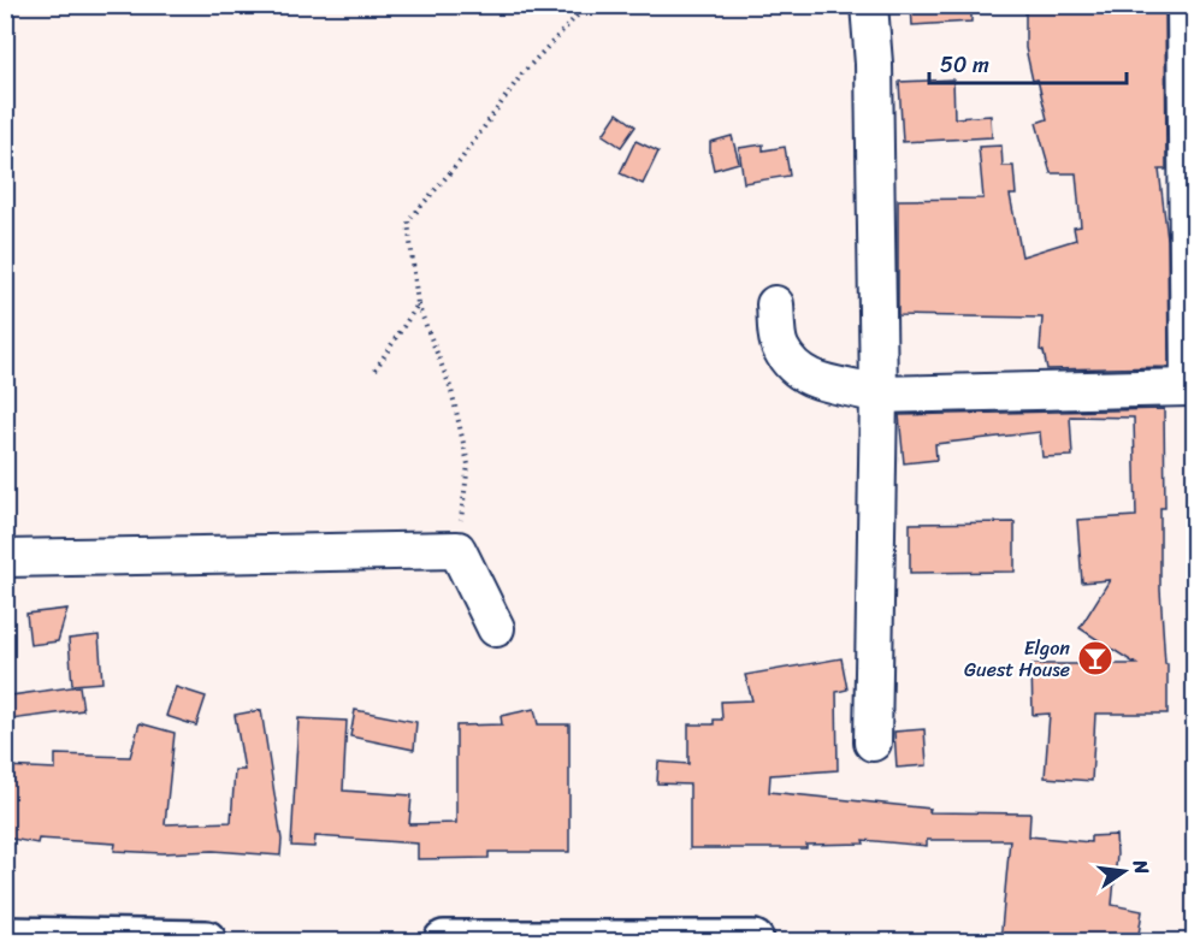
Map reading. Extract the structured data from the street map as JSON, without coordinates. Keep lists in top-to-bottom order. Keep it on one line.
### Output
{"places":{"bar":["Elgon Guest House"]},"scale_bar":"50 m","north":"right"}
